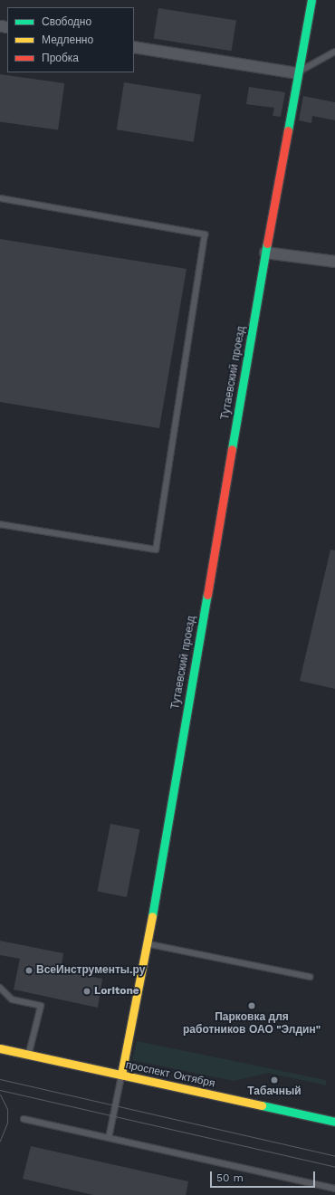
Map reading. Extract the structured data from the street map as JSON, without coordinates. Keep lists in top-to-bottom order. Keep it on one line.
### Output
{"streets":{"street":["Тутаевский проезд","проспект Октября"]},"crossings":[["Тутаевский проезд","проспект Октября"]],"places":["ВсеИнструменты.ру","Loritone","Парковка для работников ОАО \"Элдин\"","Табачный"],"legend":["Свободно","Медленно","Пробка"],"scale_bar":"50 m"}
